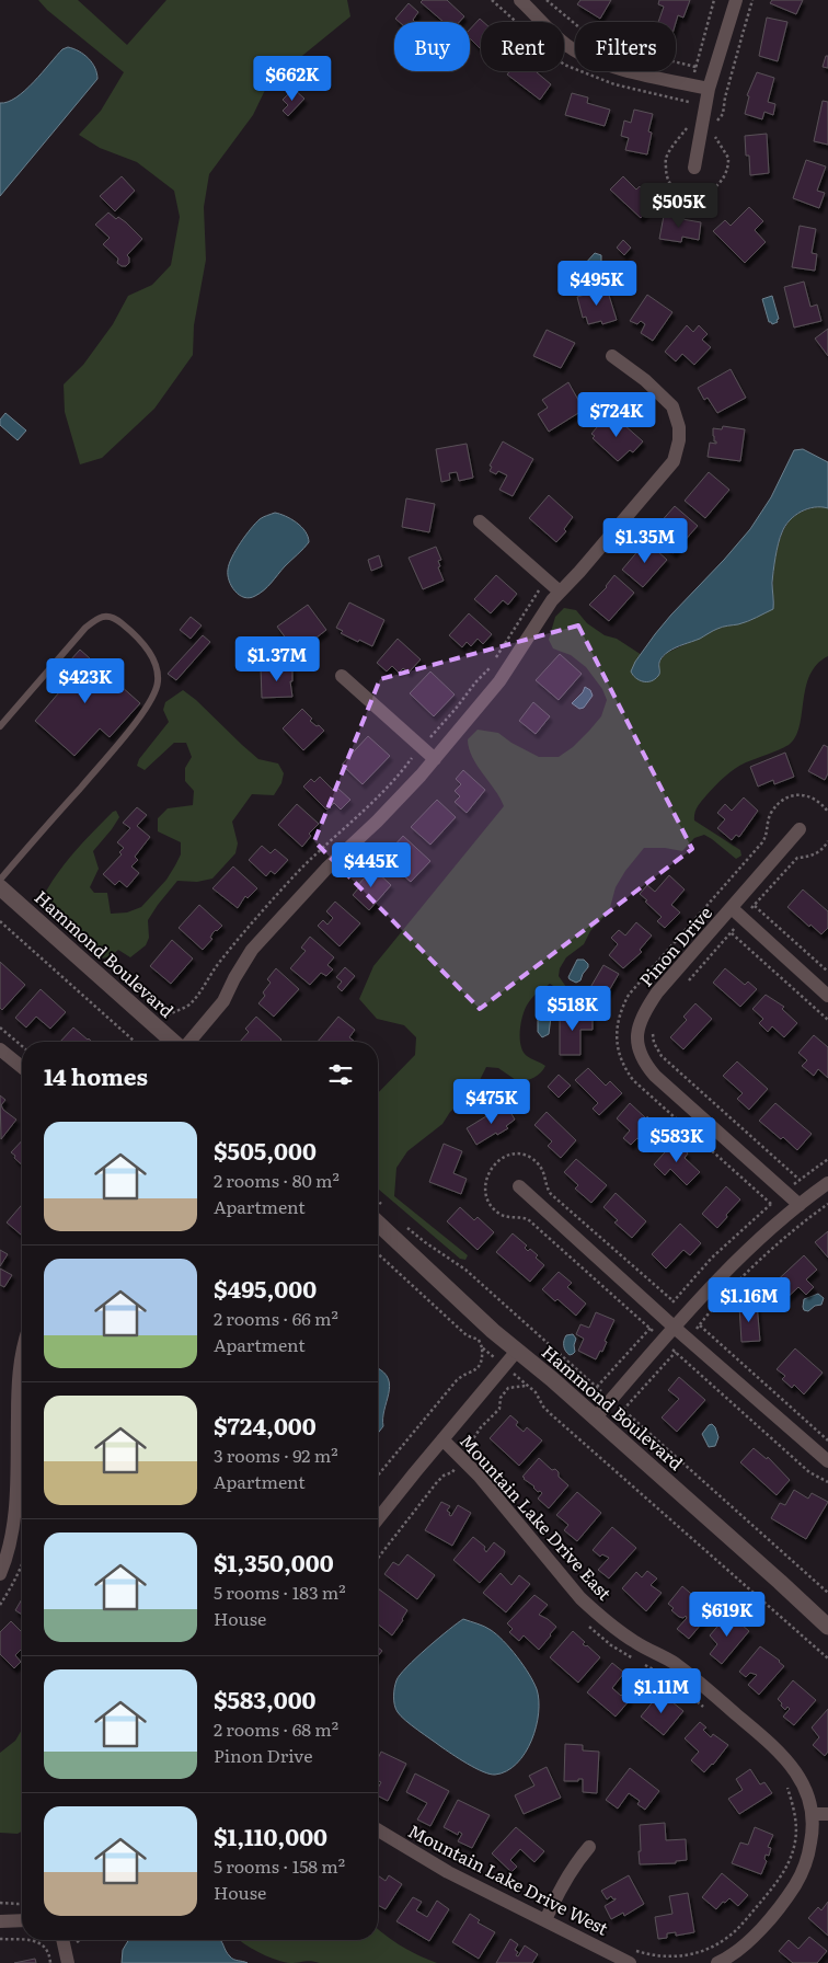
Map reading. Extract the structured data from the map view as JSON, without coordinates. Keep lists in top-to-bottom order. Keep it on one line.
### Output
{"streets":{"street":["Pinon Drive","Hammond Boulevard","Mountain Lake Drive East","Mountain Lake Drive West"]},"page":{"chip":["Buy","Rent","Filters"],"price":["$662K","$505K","$495K","$724K","$1.35M","$1.37M","$423K","$445K","$518K","$475K","$583K","$1.16M","$619K","$1.11M"],"heading":"14 homes","list":[{"name":"$505,000","note":"2 rooms · 80 m² · Apartment"},{"name":"$495,000","note":"2 rooms · 66 m² · Apartment"},{"name":"$724,000","note":"3 rooms · 92 m² · Apartment"},{"name":"$1,350,000","note":"5 rooms · 183 m² · House"},{"name":"$583,000","note":"2 rooms · 68 m² · Pinon Drive"},{"name":"$1,110,000","note":"5 rooms · 158 m² · House"}]}}
